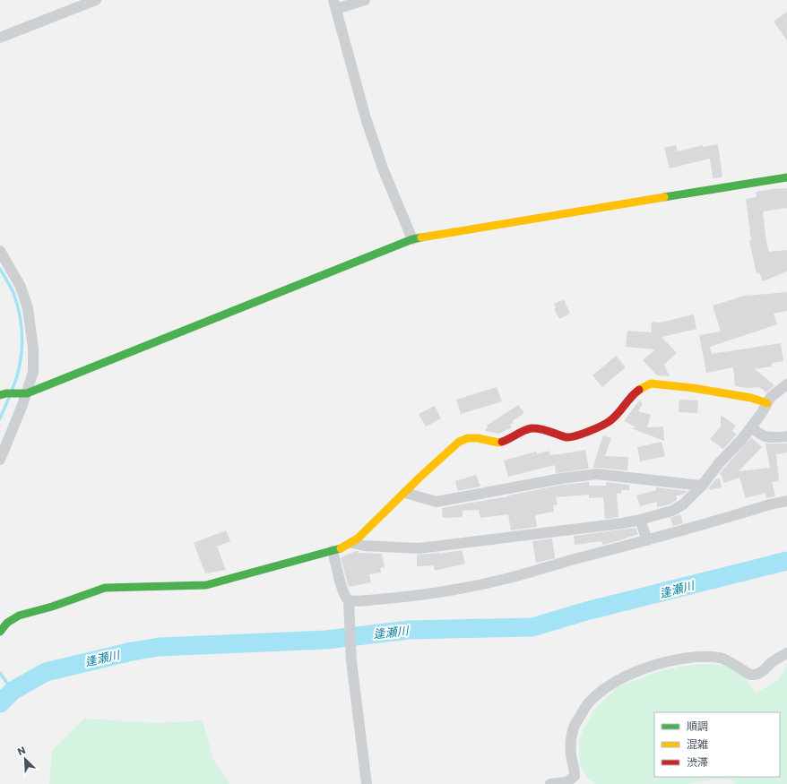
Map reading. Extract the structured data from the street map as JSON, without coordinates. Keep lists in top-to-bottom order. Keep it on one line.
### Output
{"water":["逢瀬川"],"legend":["順調","混雑","渋滞"],"north":"top left"}
